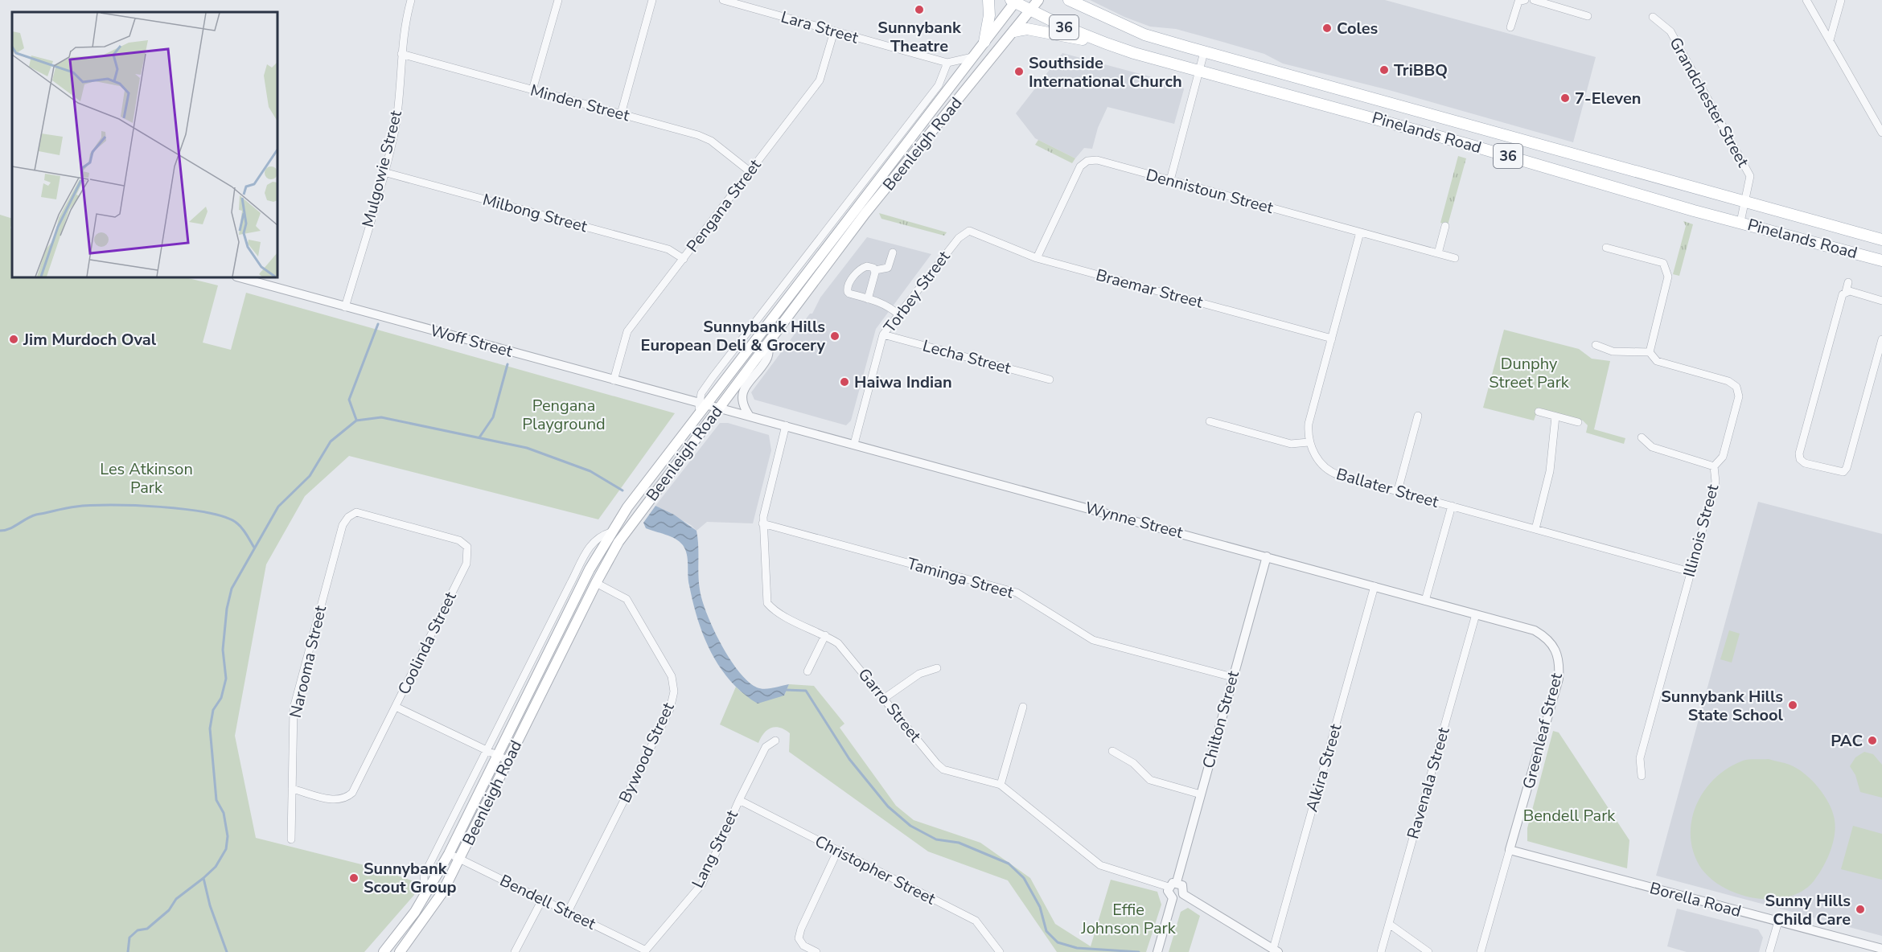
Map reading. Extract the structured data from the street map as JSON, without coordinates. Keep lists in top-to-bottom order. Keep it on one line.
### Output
{"streets":{"main road":["36","Pinelands Road","Beenleigh Road"],"street":["Lara Street","Grandchester Street","Minden Street","Mulgowie Street","Dennistoun Street","Pengana Street","Milbong Street","Braemar Street","Torbey Street","Woff Street","Lecha Street","Ballater Street","Wynne Street","Illinois Street","Taminga Street","Coolinda Street","Narooma Street","Garro Street","Chilton Street","Greenleaf Street","Bywood Street","Alkira Street","Ravenala Street","Lang Street","Christopher Street","Borella Road","Bendell Street"]},"crossings":[["Lara Street","Beenleigh Road"],["Lara Street","Pengana Street"],["36","Pinelands Road"],["36","Beenleigh Road"],["Grandchester Street","Pinelands Road"],["Minden Street","Mulgowie Street"],["Minden Street","Pengana Street"],["Pinelands Road","Beenleigh Road"],["Beenleigh Road","Woff Street"],["Beenleigh Road","Wynne Street"],["Beenleigh Road","Bywood Street"],["Beenleigh Road","Bendell Street"],["Mulgowie Street","Milbong Street"],["Mulgowie Street","Woff Street"],["Dennistoun Street","Braemar Street"],["Pengana Street","Milbong Street"],["Pengana Street","Woff Street"],["Braemar Street","Torbey Street"],["Torbey Street","Lecha Street"],["Torbey Street","Wynne Street"],["Woff Street","Wynne Street"],["Ballater Street","Illinois Street"],["Wynne Street","Garro Street"],["Wynne Street","Chilton Street"],["Wynne Street","Greenleaf Street"],["Wynne Street","Alkira Street"],["Wynne Street","Ravenala Street"],["Taminga Street","Garro Street"],["Taminga Street","Chilton Street"],["Coolinda Street","Narooma Street"],["Garro Street","Chilton Street"],["Greenleaf Street","Borella Road"],["Bywood Street","Bendell Street"],["Lang Street","Christopher Street"],["Lang Street","Bendell Street"]],"parks":["Dunphy Street Park","Pengana Playground","Les Atkinson Park","Bendell Park","Effie Johnson Park"],"places":["Sunnybank Theatre","Coles","TriBBQ","Southside International Church","7-Eleven","Sunnybank Hills European Deli & Grocery","Jim Murdoch Oval","Haiwa Indian","Sunnybank Hills State School","PAC","Sunnybank Scout Group","Sunny Hills Child Care"]}
